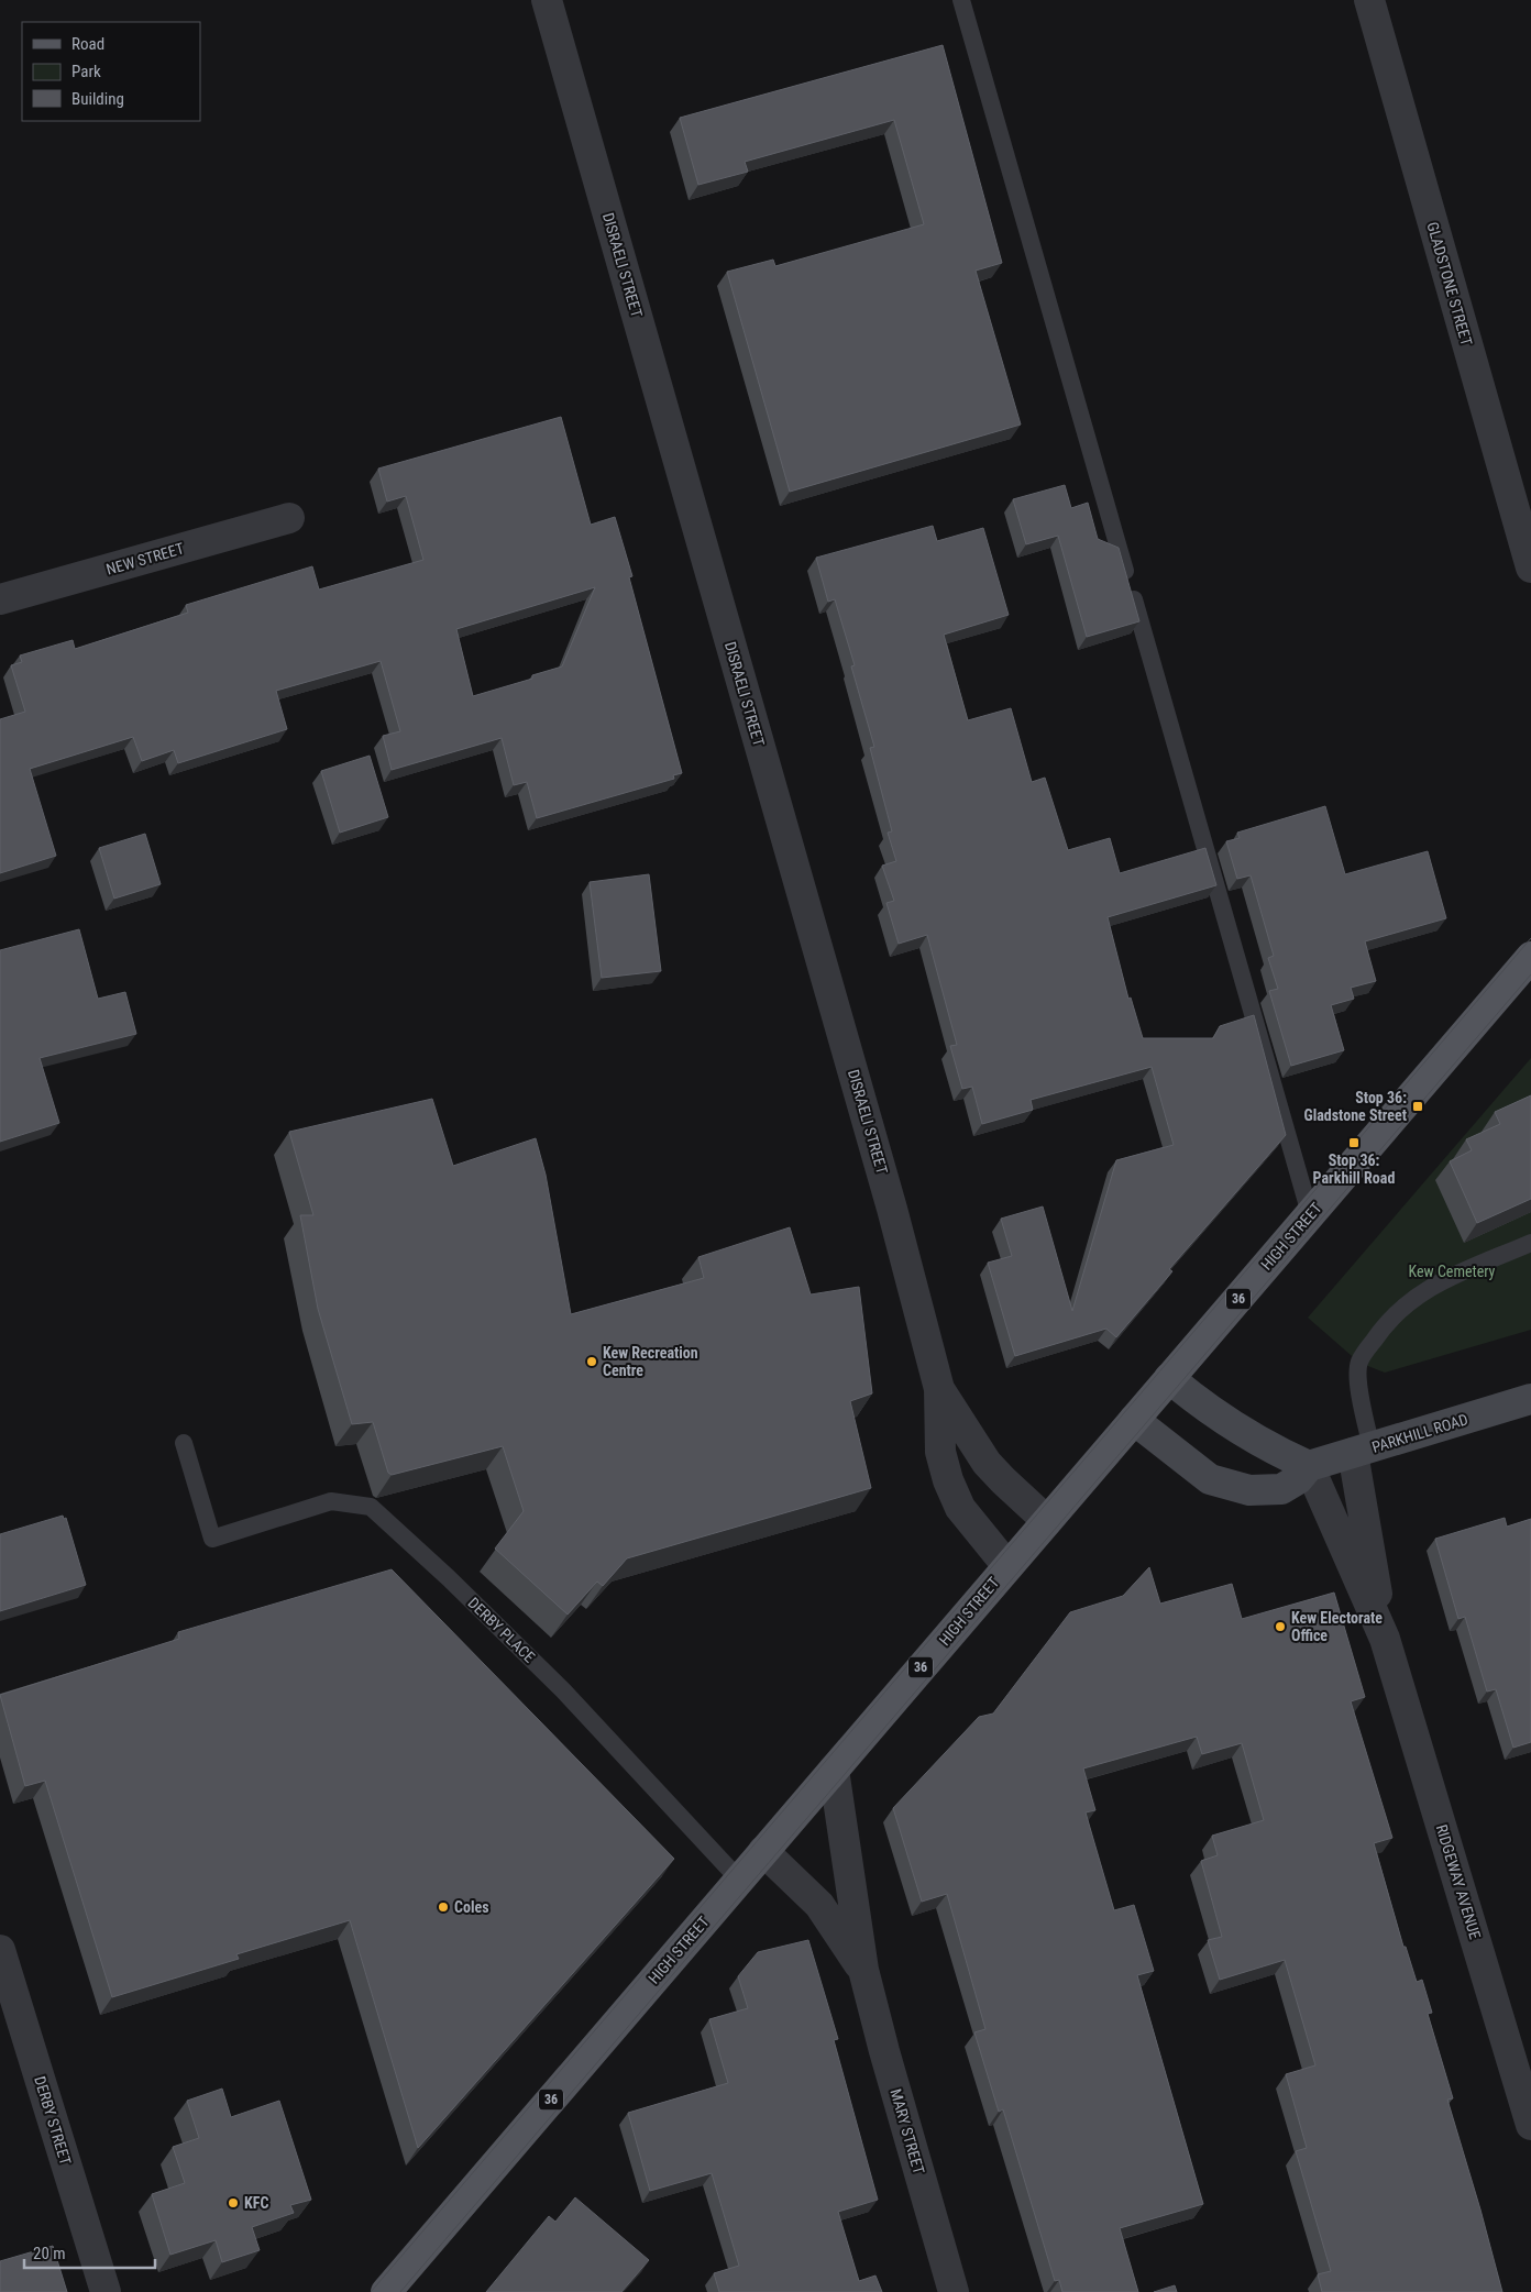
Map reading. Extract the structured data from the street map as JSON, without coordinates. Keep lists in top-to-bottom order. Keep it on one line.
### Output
{"streets":{"main road":["HIGH STREET","36"],"street":["DISRAELI STREET","GLADSTONE STREET","NEW STREET","PARKHILL ROAD","RIDGEWAY AVENUE","DERBY STREET","MARY STREET"],"lane":["DERBY PLACE"]},"crossings":[["DISRAELI STREET","HIGH STREET"],["HIGH STREET","PARKHILL ROAD"],["HIGH STREET","DERBY PLACE"],["HIGH STREET","MARY STREET"],["PARKHILL ROAD","RIDGEWAY AVENUE"]],"parks":["Kew Cemetery"],"places":{"transit":["Stop 36: Gladstone Street","Stop 36: Parkhill Road"],"other":["Kew Recreation Centre","Kew Electorate Office","Coles","KFC"]},"legend":["Road","Park","Building"],"scale_bar":"20 m"}
